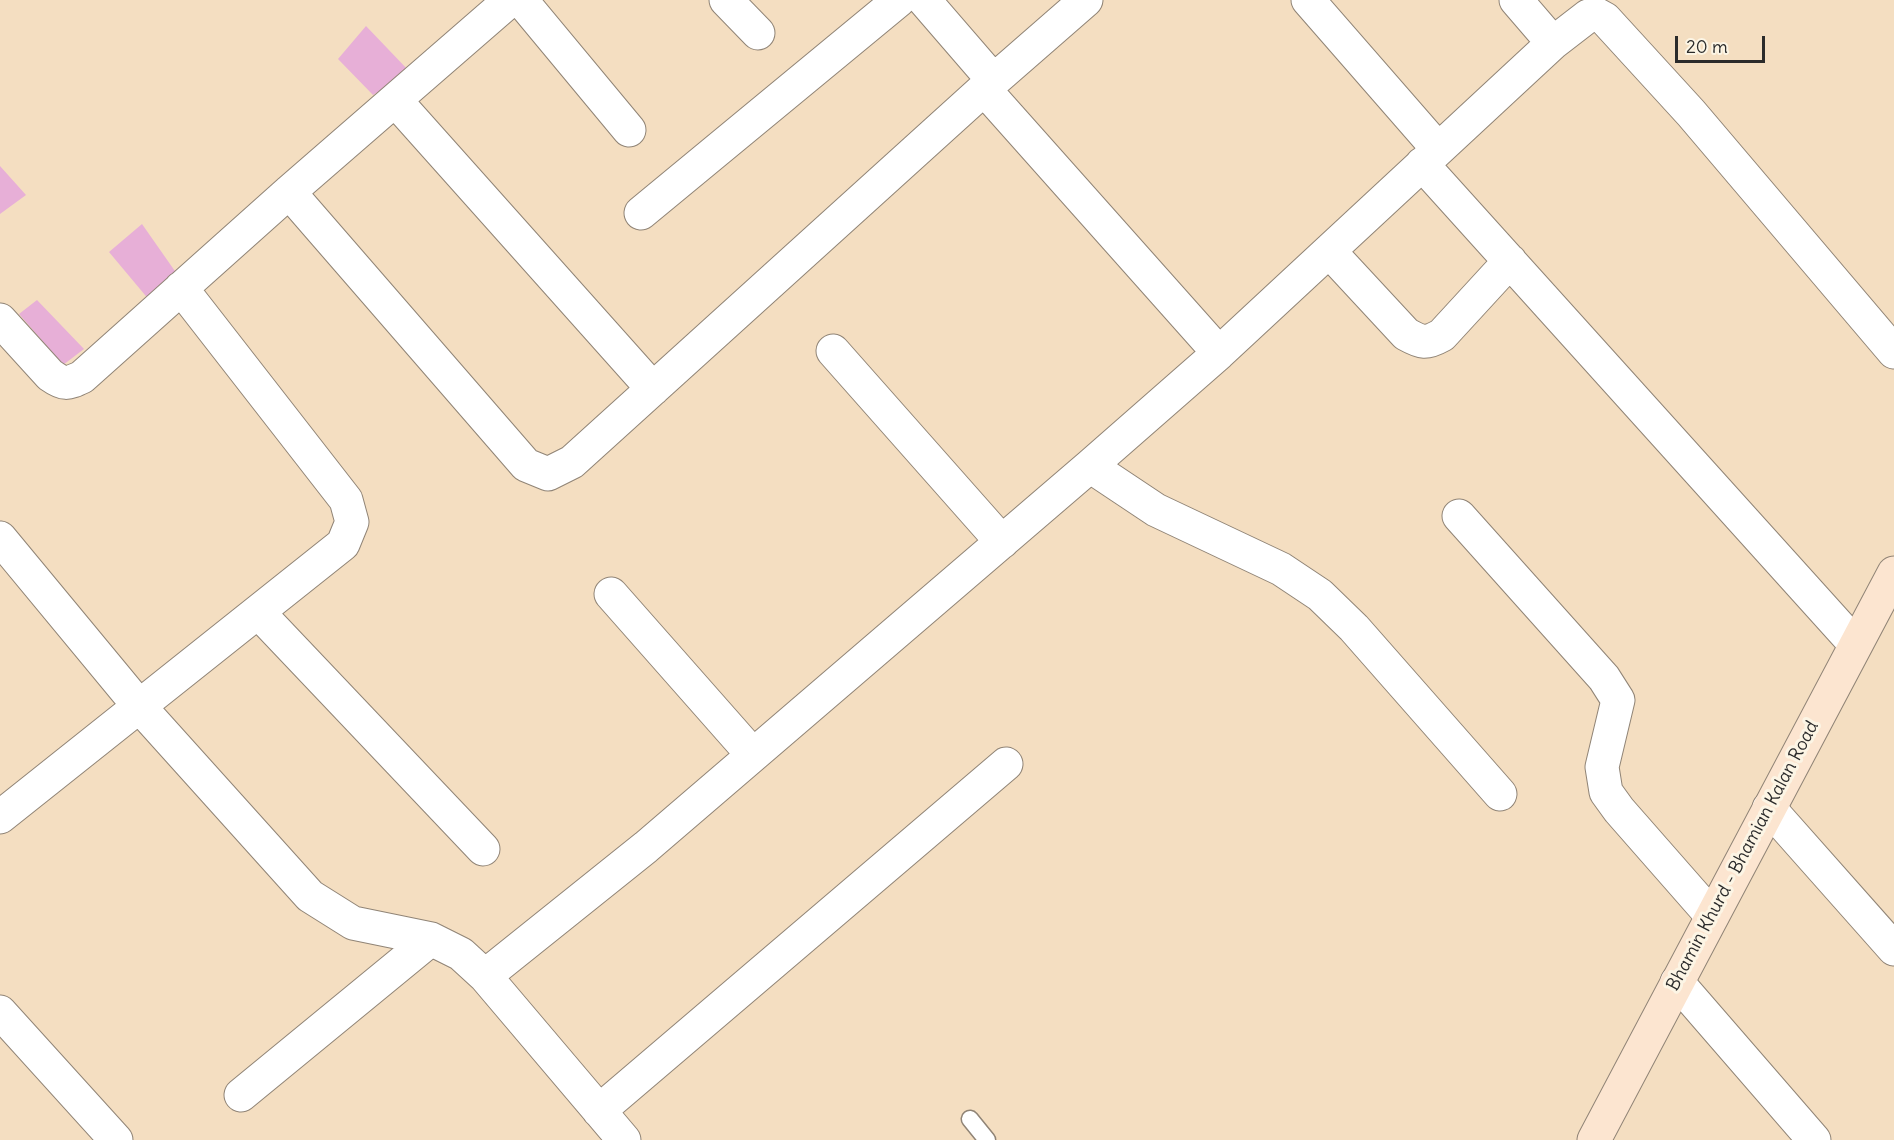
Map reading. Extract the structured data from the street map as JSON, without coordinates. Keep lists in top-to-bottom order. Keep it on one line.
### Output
{"streets":{"street":["Bhamin Khurd - Bhamian Kalan Road"]},"scale_bar":"20 m"}
